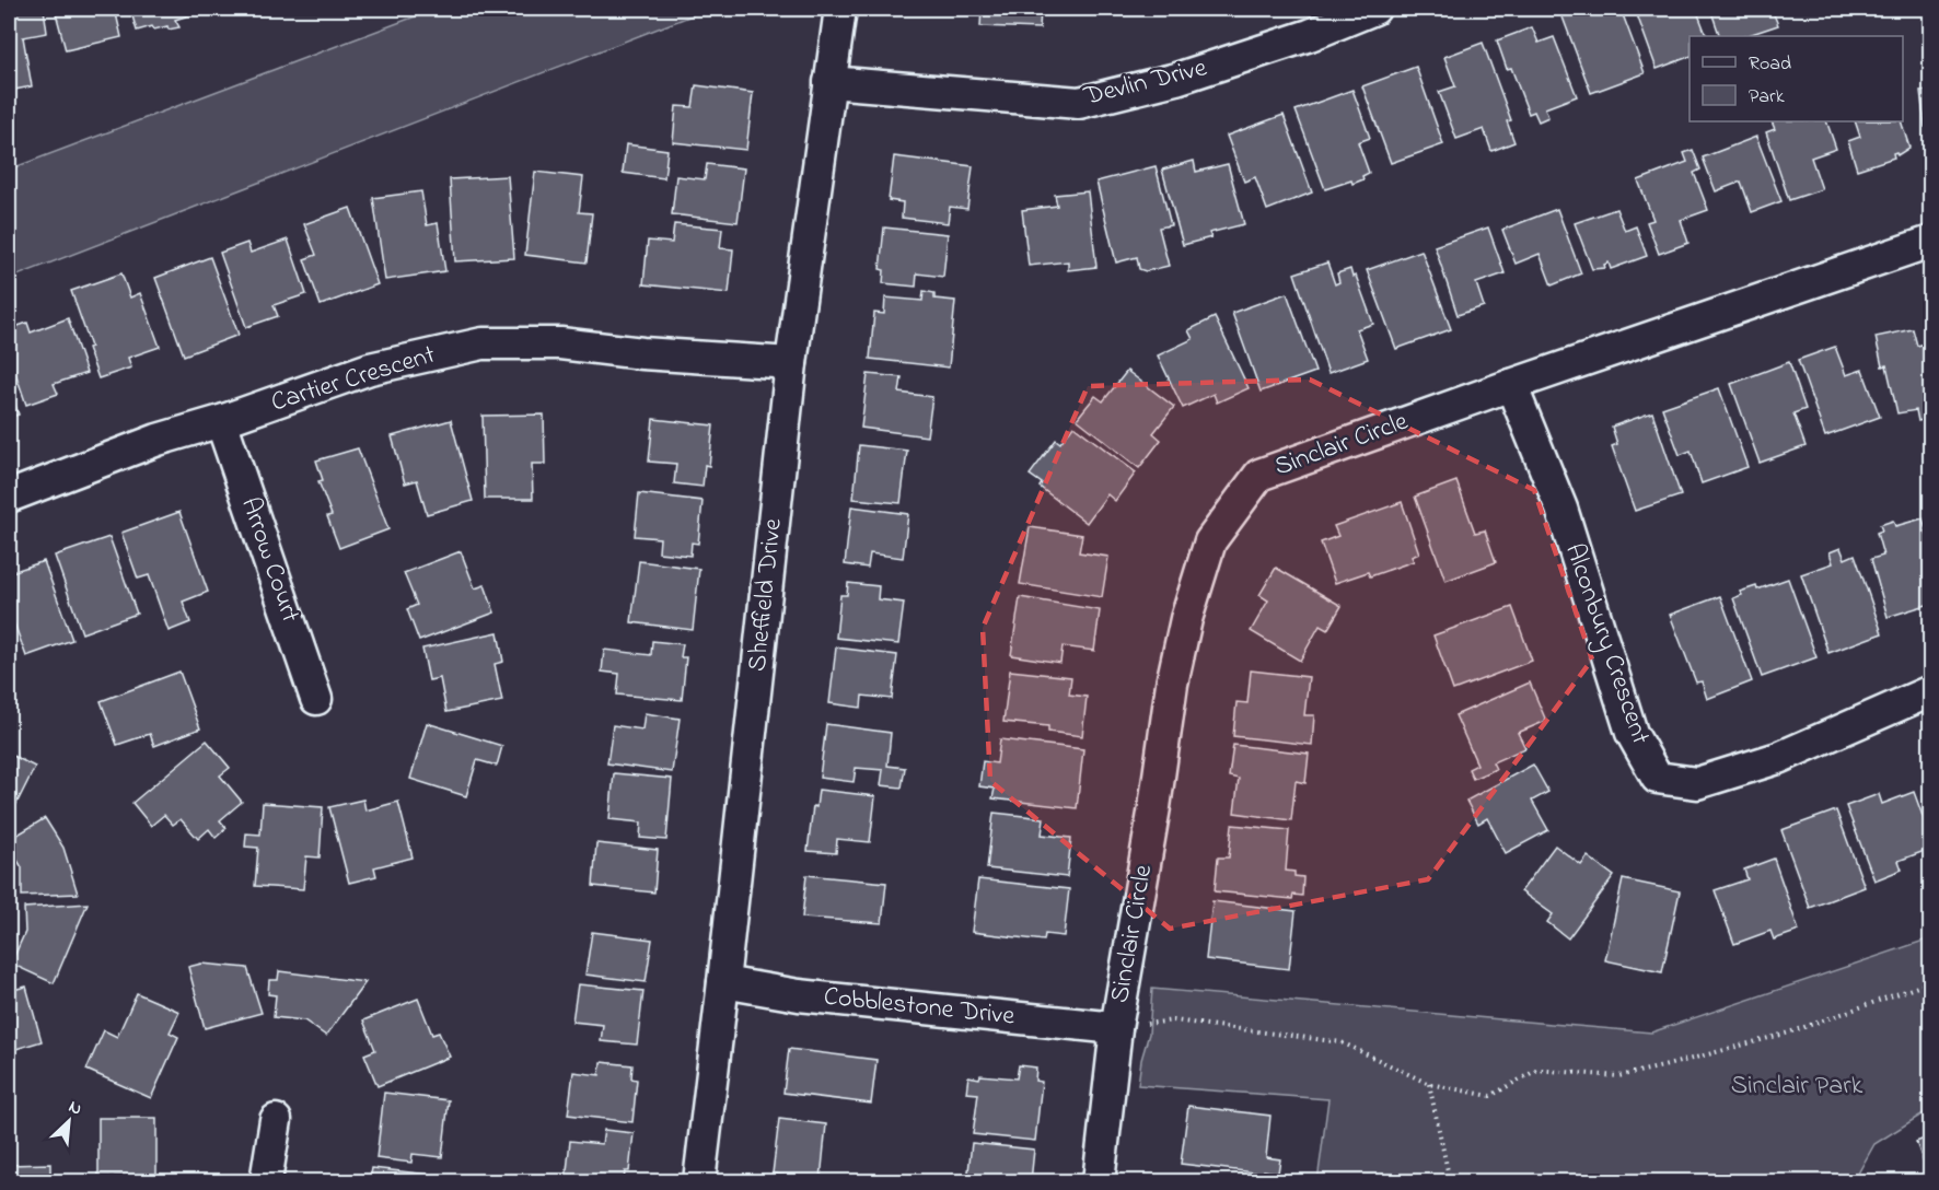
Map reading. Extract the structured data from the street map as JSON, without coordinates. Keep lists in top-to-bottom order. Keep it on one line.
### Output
{"streets":{"street":["Devlin Drive","Cartier Crescent","Sinclair Circle","Arrow Court","Sheffield Drive","Alconbury Crescent","Cobblestone Drive"]},"crossings":[["Devlin Drive","Sheffield Drive"],["Cartier Crescent","Arrow Court"],["Cartier Crescent","Sheffield Drive"],["Sinclair Circle","Alconbury Crescent"],["Sinclair Circle","Cobblestone Drive"],["Sheffield Drive","Cobblestone Drive"]],"parks":["Sinclair Park"],"legend":["Road","Park"],"north":"top right"}
